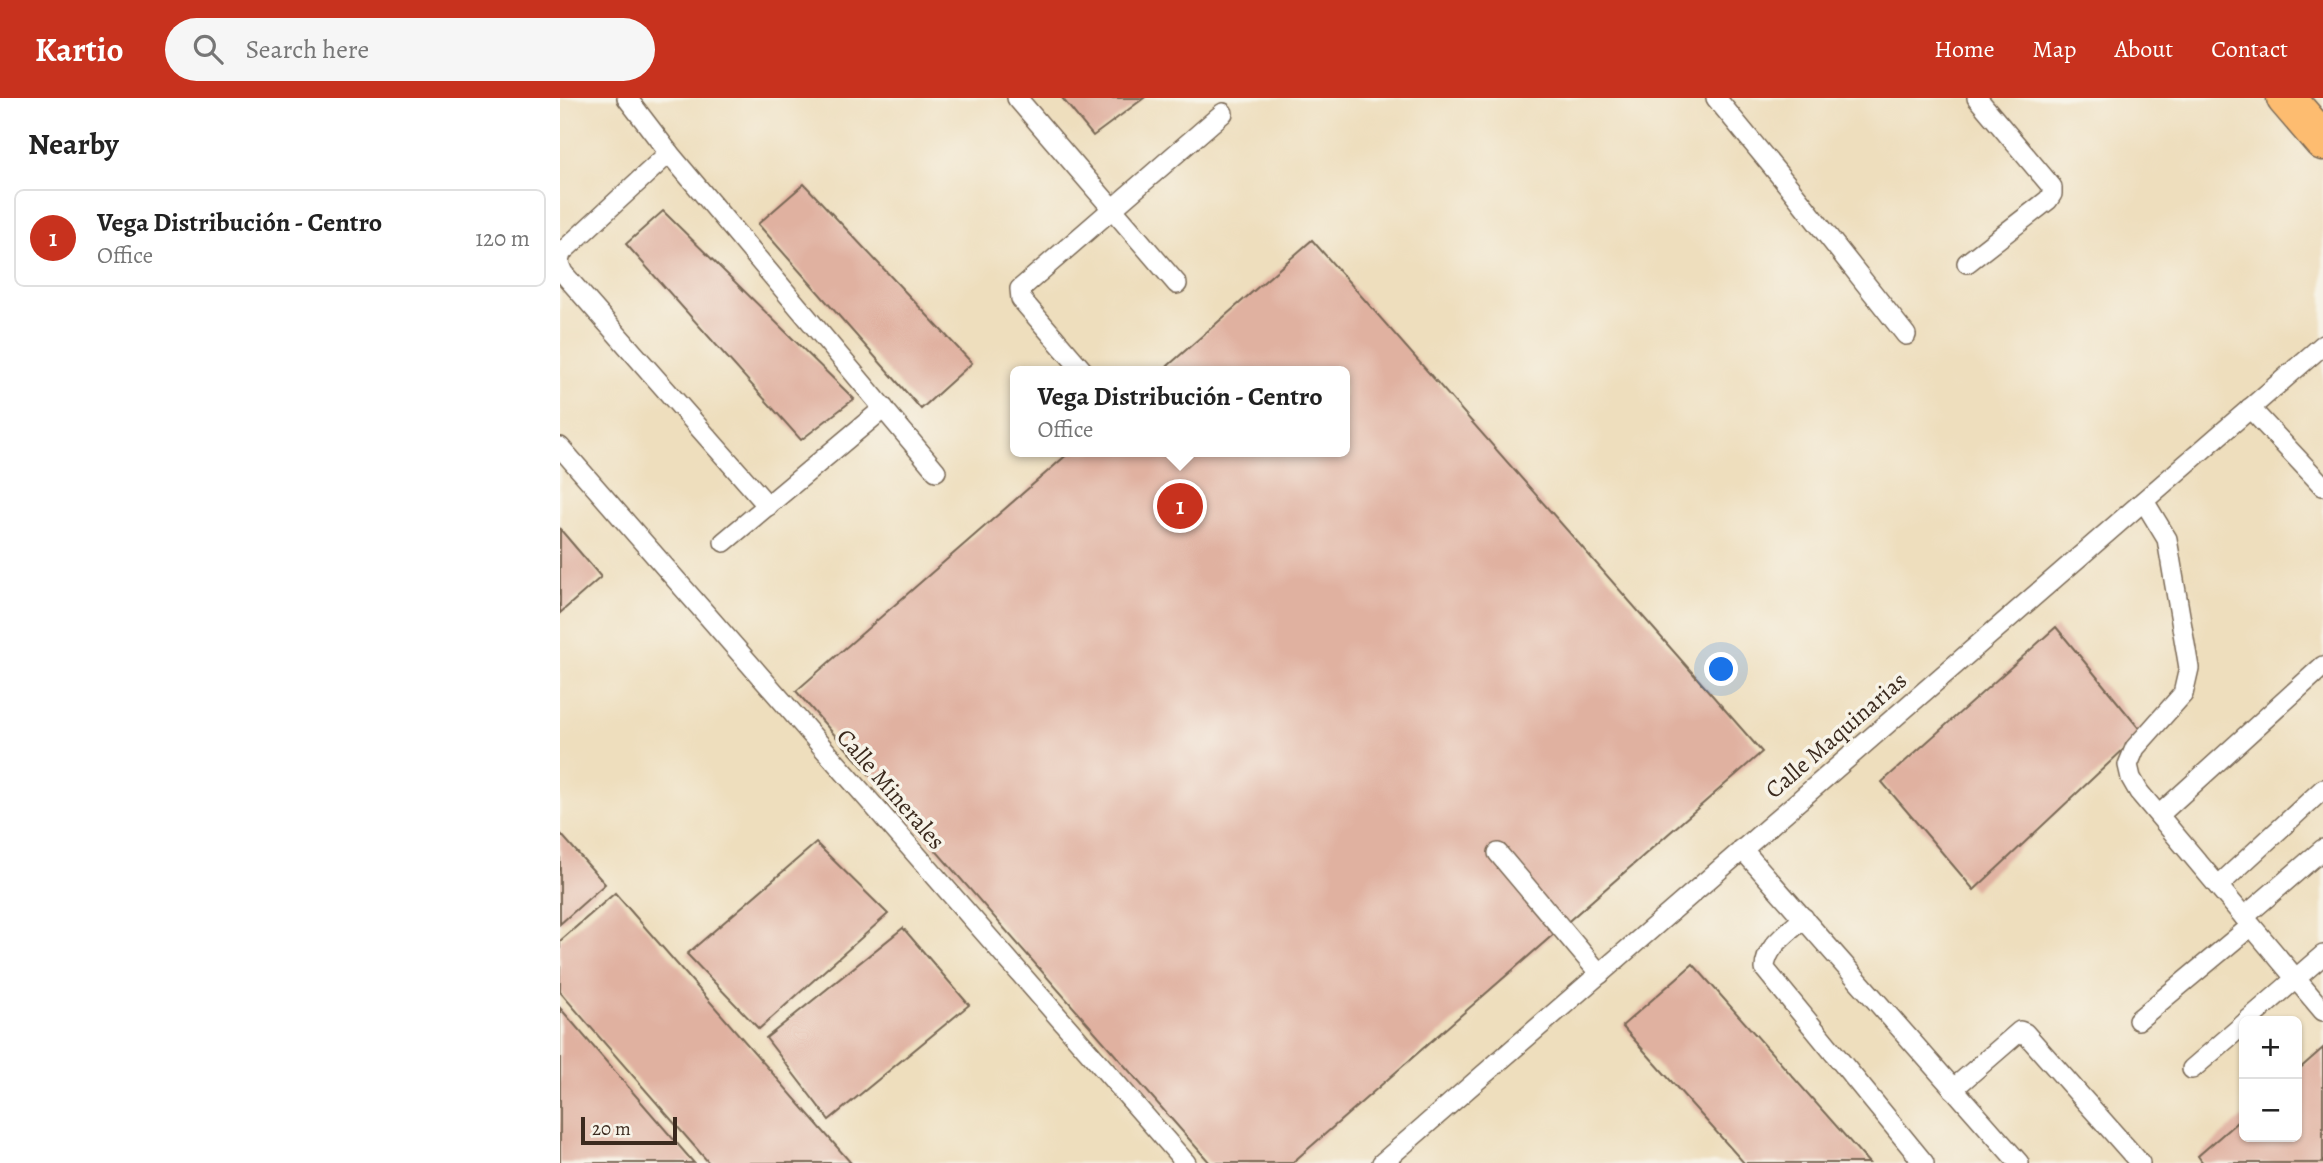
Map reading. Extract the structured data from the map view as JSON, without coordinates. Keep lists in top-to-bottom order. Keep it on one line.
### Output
{"streets":{"lane":["Calle Maquinarias","Calle Minerales"]},"scale_bar":"20 m","page":{"header":"Kartio","search":"Search here","nav":["Home","Map","About","Contact"],"heading":"Nearby","list":[{"mark":"1","name":"Vega Distribución - Centro","note":"Office","value":"120 m"}],"popup":["Vega Distribución - Centro","Office"],"pins":"1","map_buttons":["+","−"],"scale":"20 m"}}
